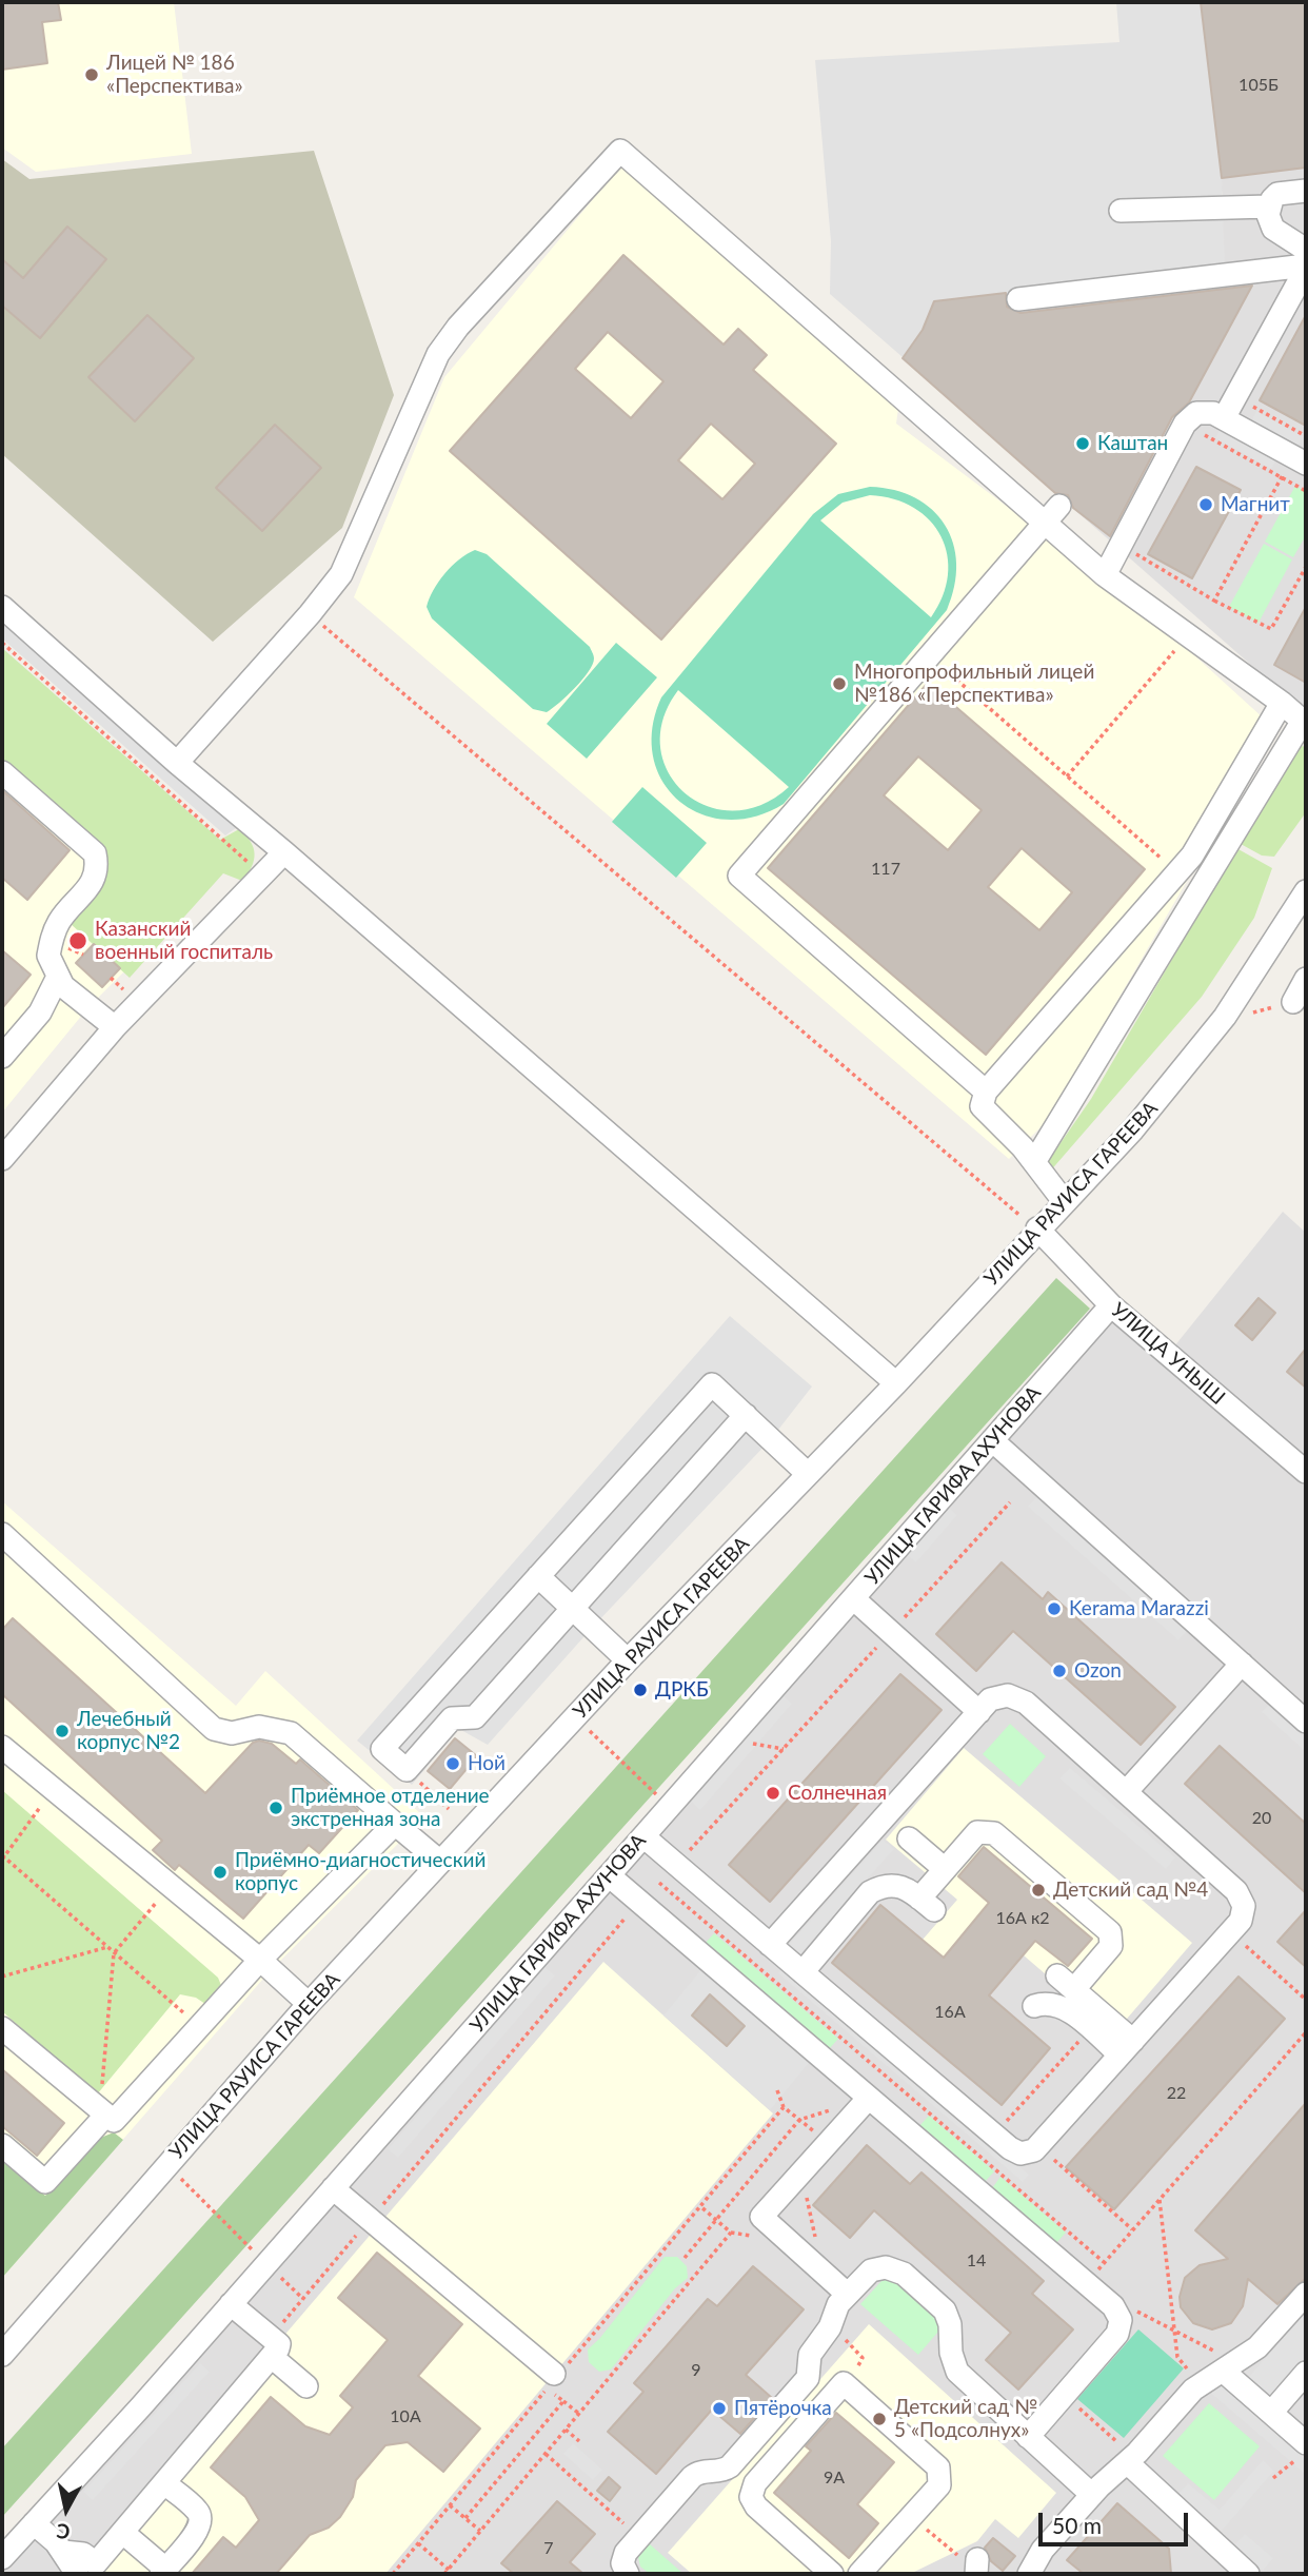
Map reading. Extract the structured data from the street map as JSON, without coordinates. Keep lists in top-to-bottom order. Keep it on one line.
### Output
{"streets":{"street":["УЛИЦА РАУИСА ГАРЕЕВА","УЛИЦА УНЫШ","УЛИЦА ГАРИФА АХУНОВА"]},"crossings":[["УЛИЦА РАУИСА ГАРЕЕВА","УЛИЦА УНЫШ"],["УЛИЦА УНЫШ","УЛИЦА ГАРИФА АХУНОВА"]],"places":["Лицей № 186 «Перспектива»","Каштан","Магнит","Многопрофильный лицей №186 «Перспектива»","Казанский военный госпиталь","Kerama Marazzi","Ozon","ДРКБ","Лечебный корпус №2","Ной","Солнечная","Приёмное отделение экстренная зона","Приёмно-диагностический корпус","Детский сад №4","Пятёрочка","Детский сад № 5 «Подсолнух»"],"house_numbers":["105Б","117","20","16А к2","16А","22","14","9","10А","9А","7"],"scale_bar":"50 m","north":"bottom"}
